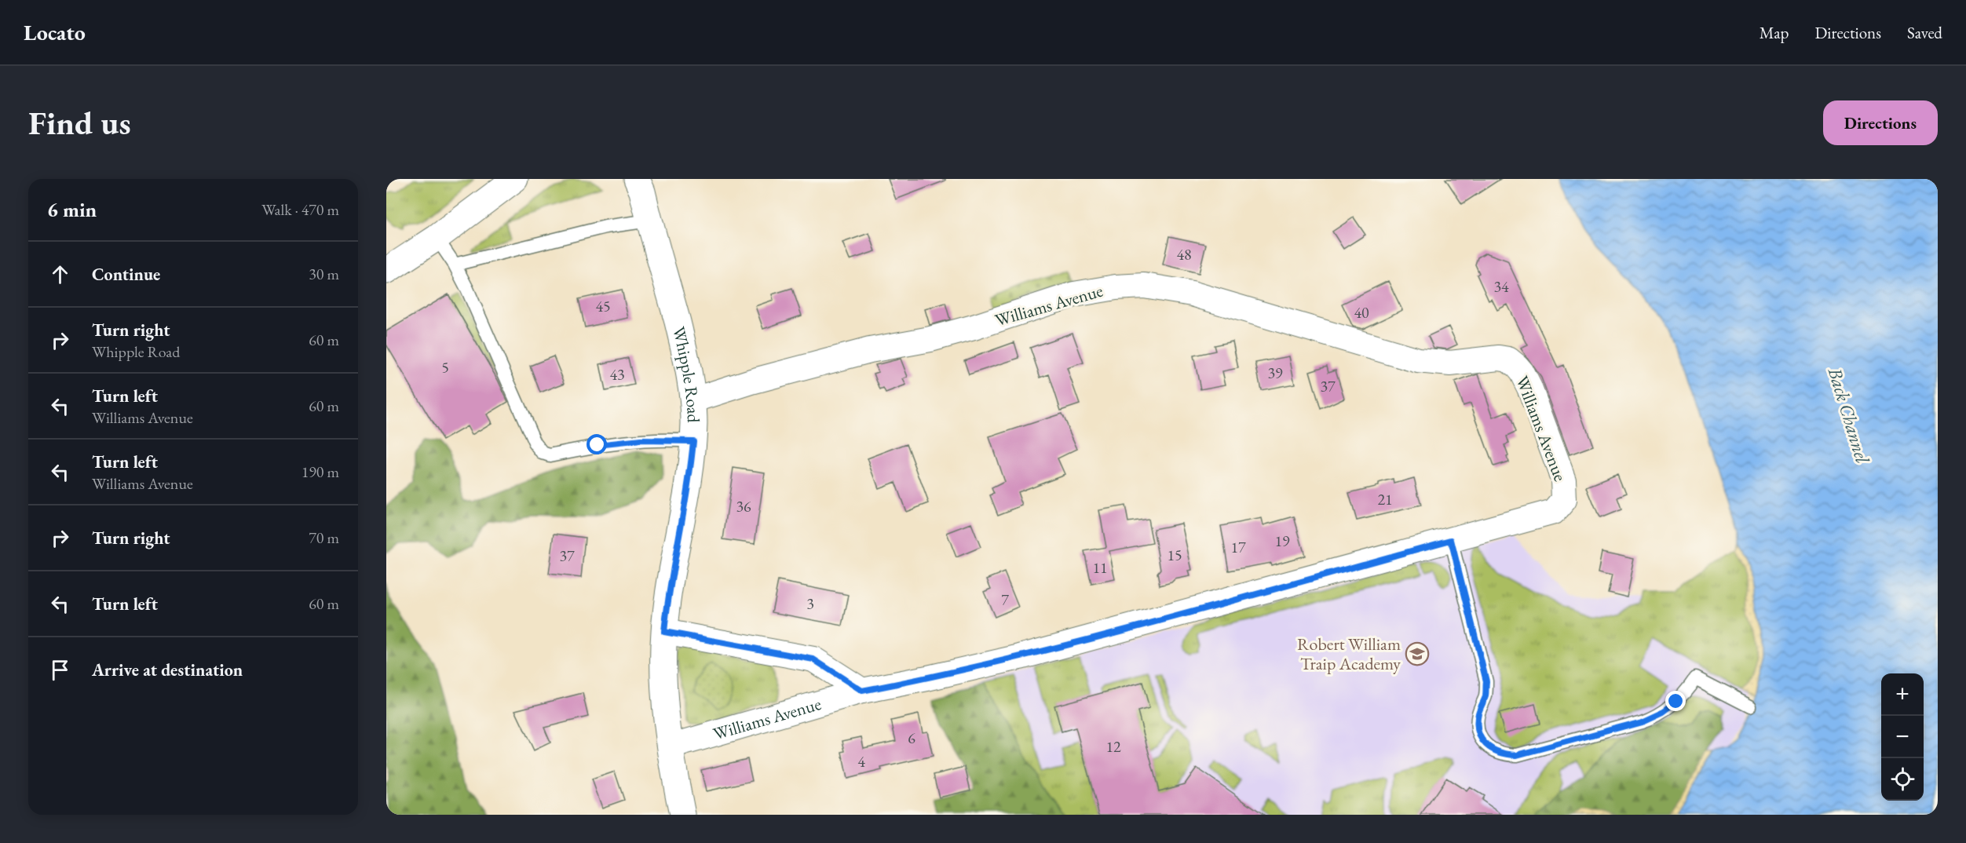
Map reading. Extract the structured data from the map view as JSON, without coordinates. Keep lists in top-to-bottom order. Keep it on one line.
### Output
{"streets":{"main road":["Whipple Road"],"street":["Williams Avenue"]},"crossings":[["Williams Avenue","Whipple Road"]],"water":["Back Channel"],"places":{"school or university":["Robert William Traip Academy"]},"house_numbers":["48","34","45","40","5","39","43","37","21","36","19","17","15","37","11","7","3","6","12","4"],"page":{"header":"Locato","nav":["Map","Directions","Saved"],"buttons":"Directions","title":"Find us","heading":["6 min","Walk · 470 m"],"list":[["Continue","30 m"],["Turn right","Whipple Road","60 m"],["Turn left","Williams Avenue","60 m"],["Turn left","Williams Avenue","190 m"],["Turn right","70 m"],["Turn left","60 m"],"Arrive at destination"],"map_buttons":["+","−"]}}
